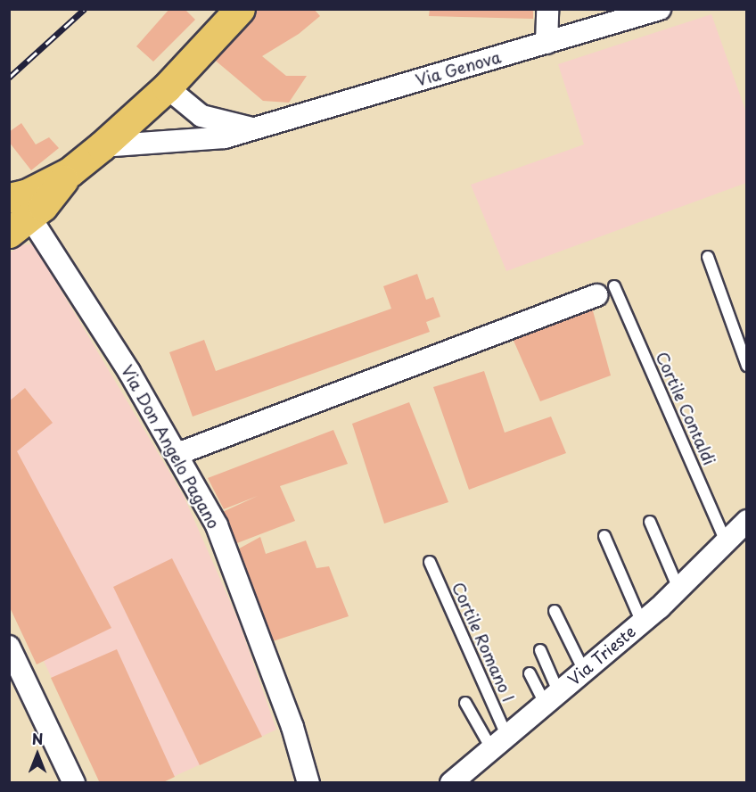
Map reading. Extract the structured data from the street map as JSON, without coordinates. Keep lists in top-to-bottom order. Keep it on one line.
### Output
{"streets":{"street":["Via Genova","Via Don Angelo Pagano","Via Trieste"],"lane":["Cortile Contaldi","Cortile Romano I"]},"crossings":[["Cortile Contaldi","Via Trieste"],["Cortile Romano I","Via Trieste"]],"north":"top"}
